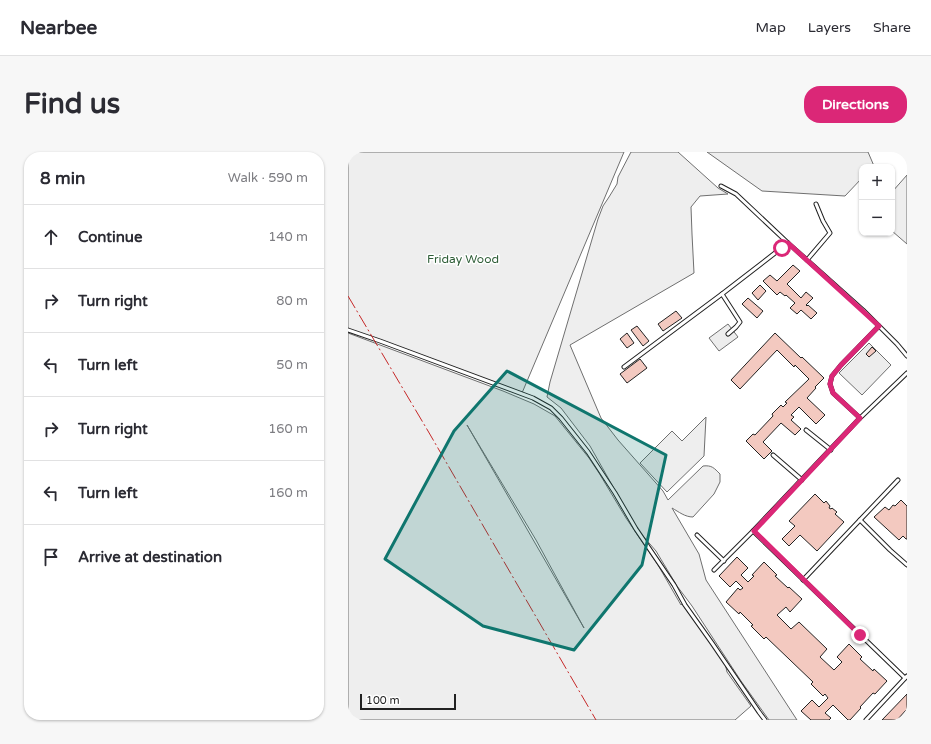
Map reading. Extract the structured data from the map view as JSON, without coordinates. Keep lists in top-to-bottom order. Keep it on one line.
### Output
{"parks":["Friday Wood"],"scale_bar":"100 m","page":{"header":"Nearbee","nav":["Map","Layers","Share"],"buttons":"Directions","title":"Find us","heading":["8 min","Walk · 590 m"],"map_buttons":["+","−"],"list":[["Continue","140 m"],["Turn right","80 m"],["Turn left","50 m"],["Turn right","160 m"],["Turn left","160 m"],"Arrive at destination"],"scale":"100 m"}}
